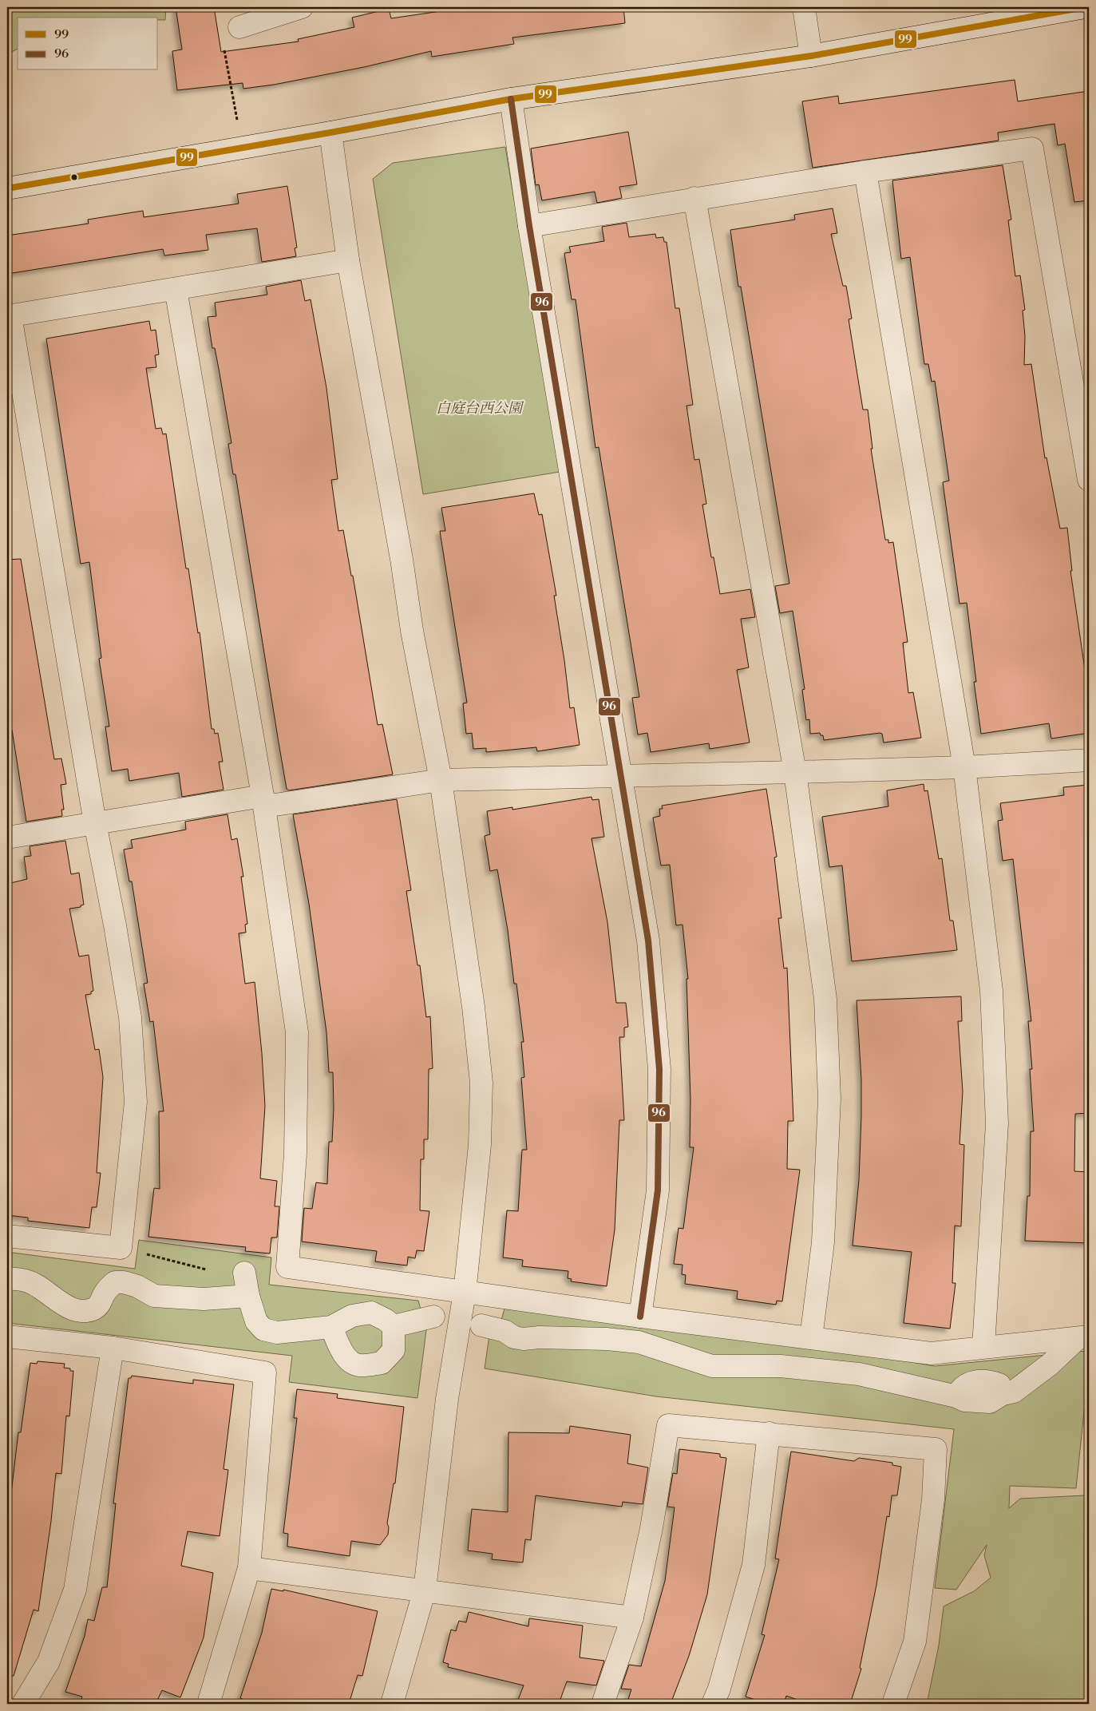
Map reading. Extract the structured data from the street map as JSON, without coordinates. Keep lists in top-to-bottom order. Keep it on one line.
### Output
{"parks":["白庭台西公園"],"lines":["transit line 99","transit line 96"],"legend":["99","96"]}
